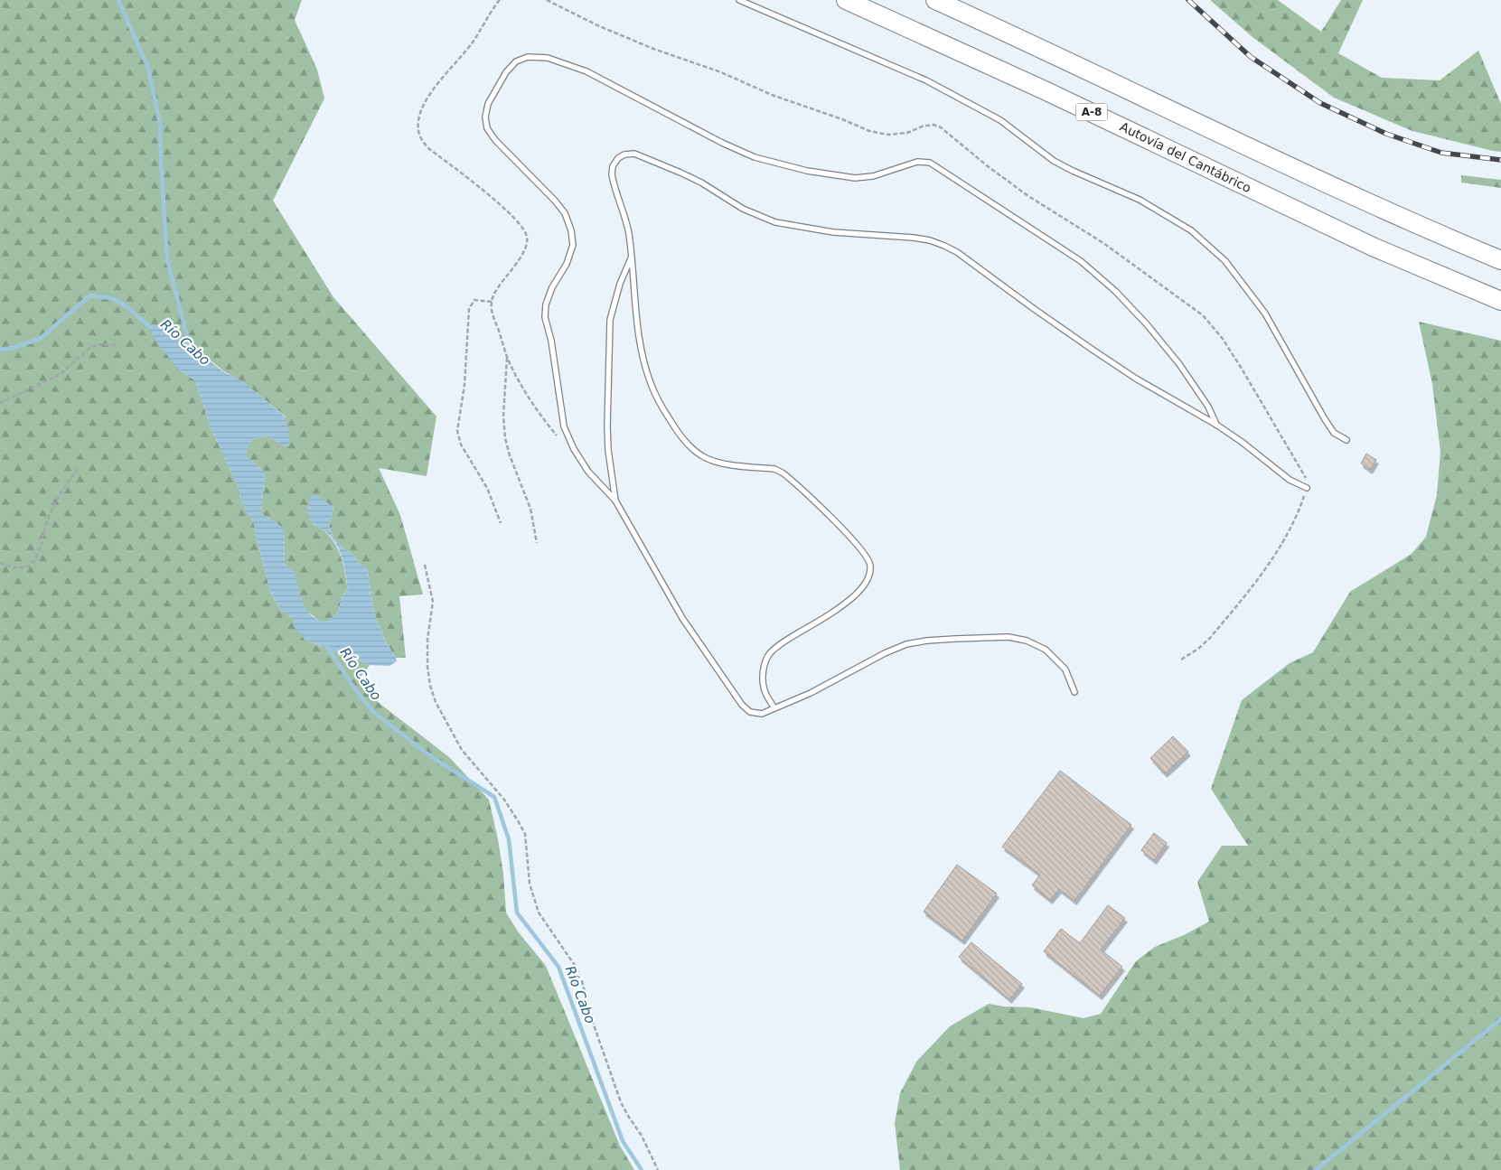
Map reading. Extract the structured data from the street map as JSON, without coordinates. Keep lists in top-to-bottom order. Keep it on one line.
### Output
{"streets":{"highway":["A-8","Autovía del Cantábrico"]},"water":["Río Cabo"]}
